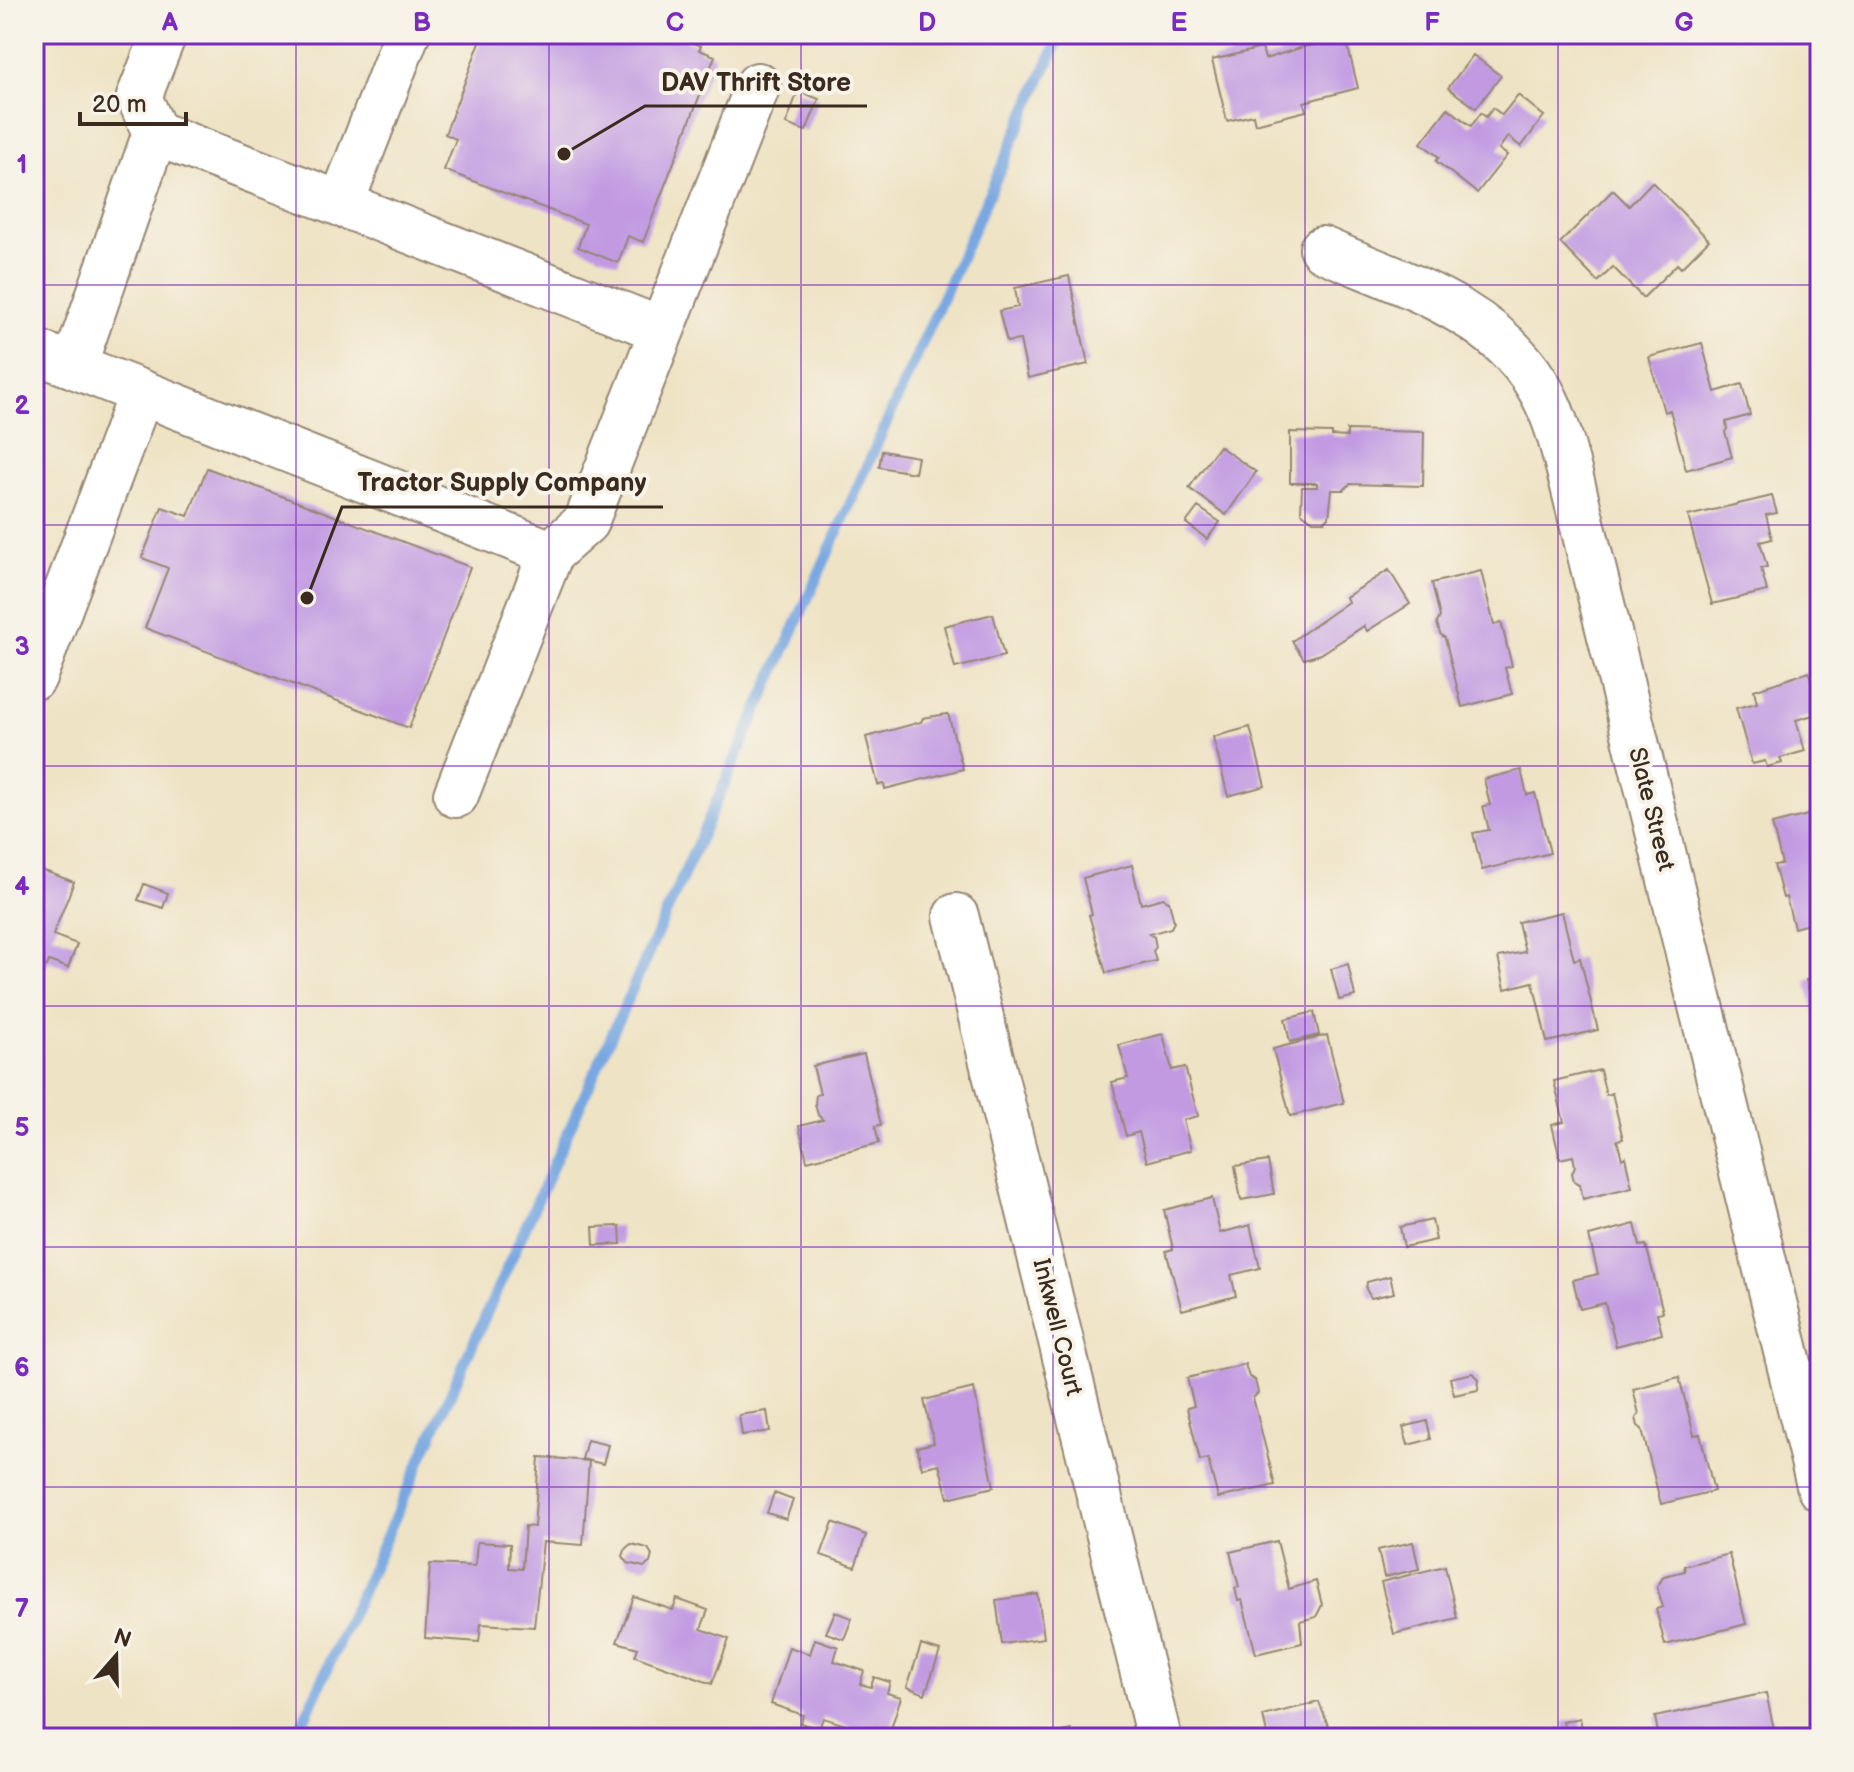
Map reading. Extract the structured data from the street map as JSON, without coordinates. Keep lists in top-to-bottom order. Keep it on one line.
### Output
{"streets":{"street":["Slate Street","Inkwell Court"]},"places":["DAV Thrift Store","Tractor Supply Company"],"scale_bar":"20 m","north":"top","grid":{"columns":["A","B","C","D","E","F","G"],"rows":["1","2","3","4","5","6","7"]}}
